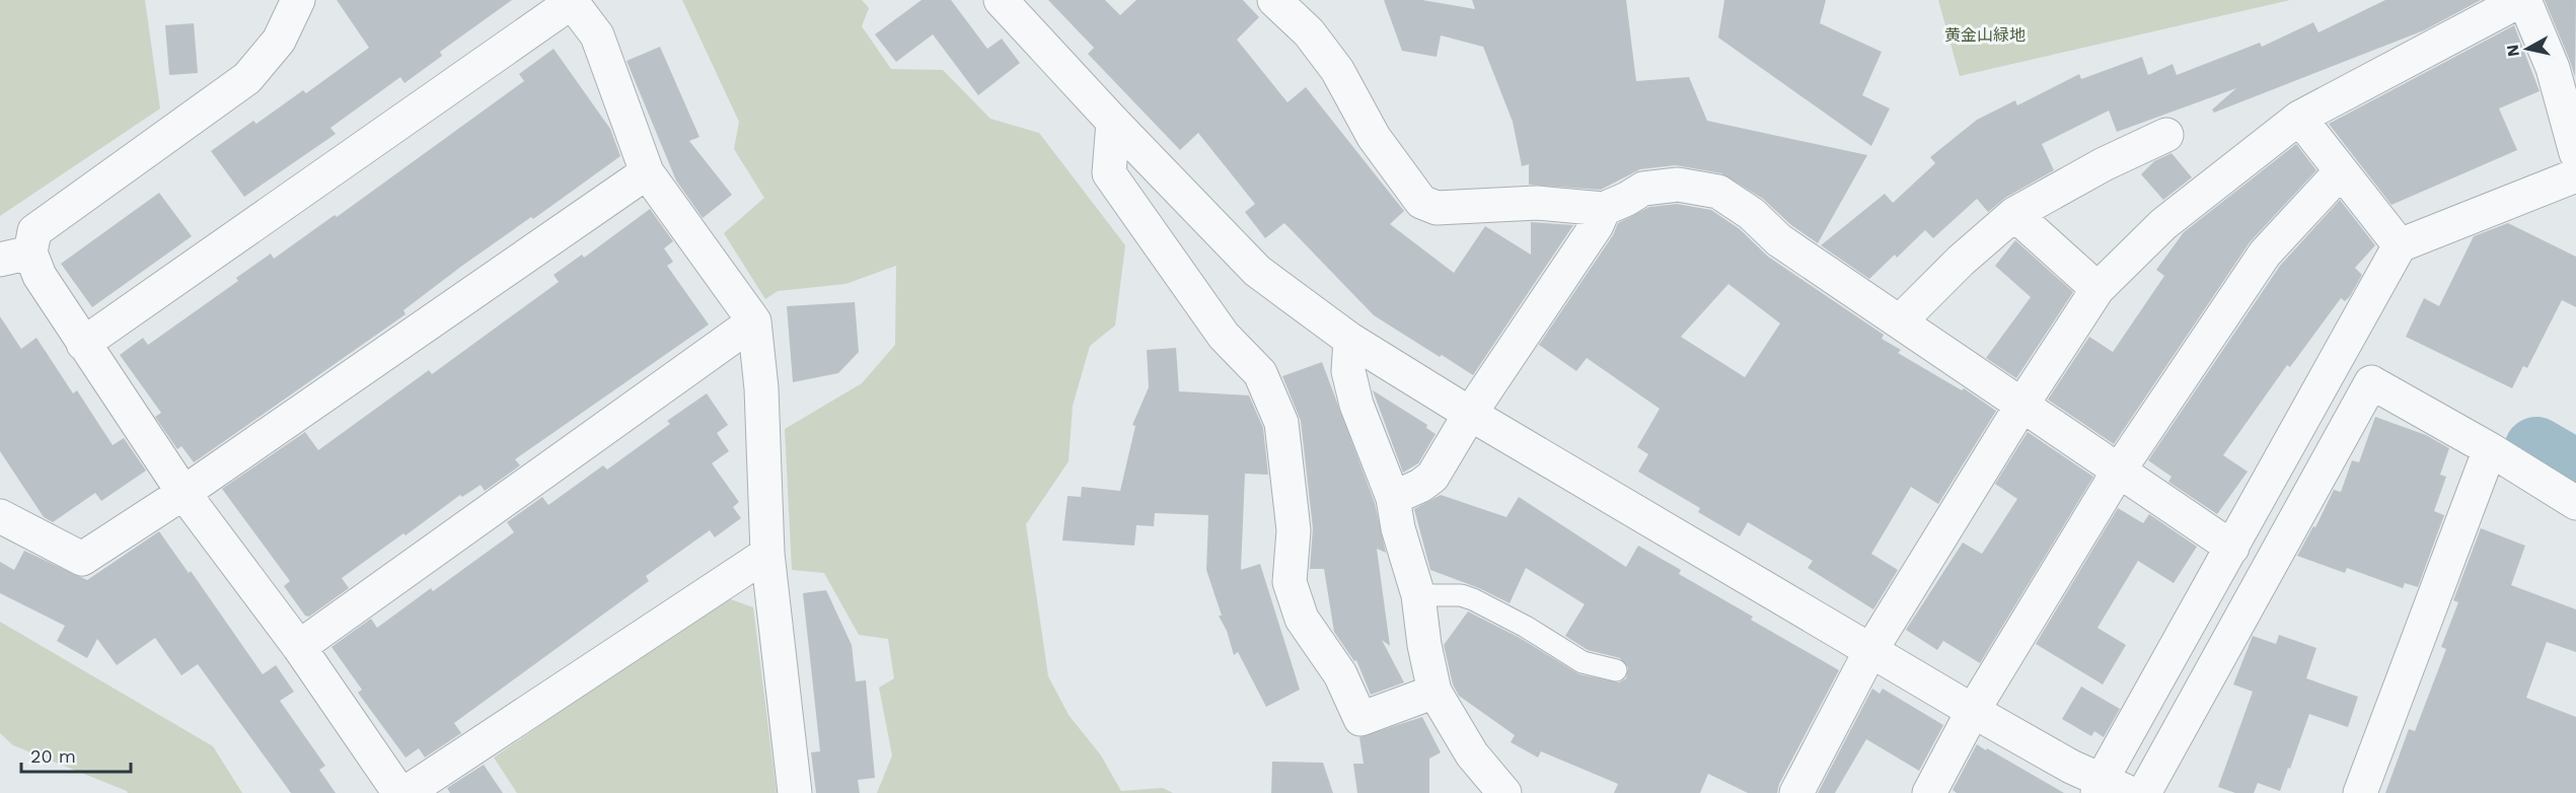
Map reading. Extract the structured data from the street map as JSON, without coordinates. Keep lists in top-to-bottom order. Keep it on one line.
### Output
{"parks":["黄金山緑地"],"scale_bar":"20 m","north":"left"}
